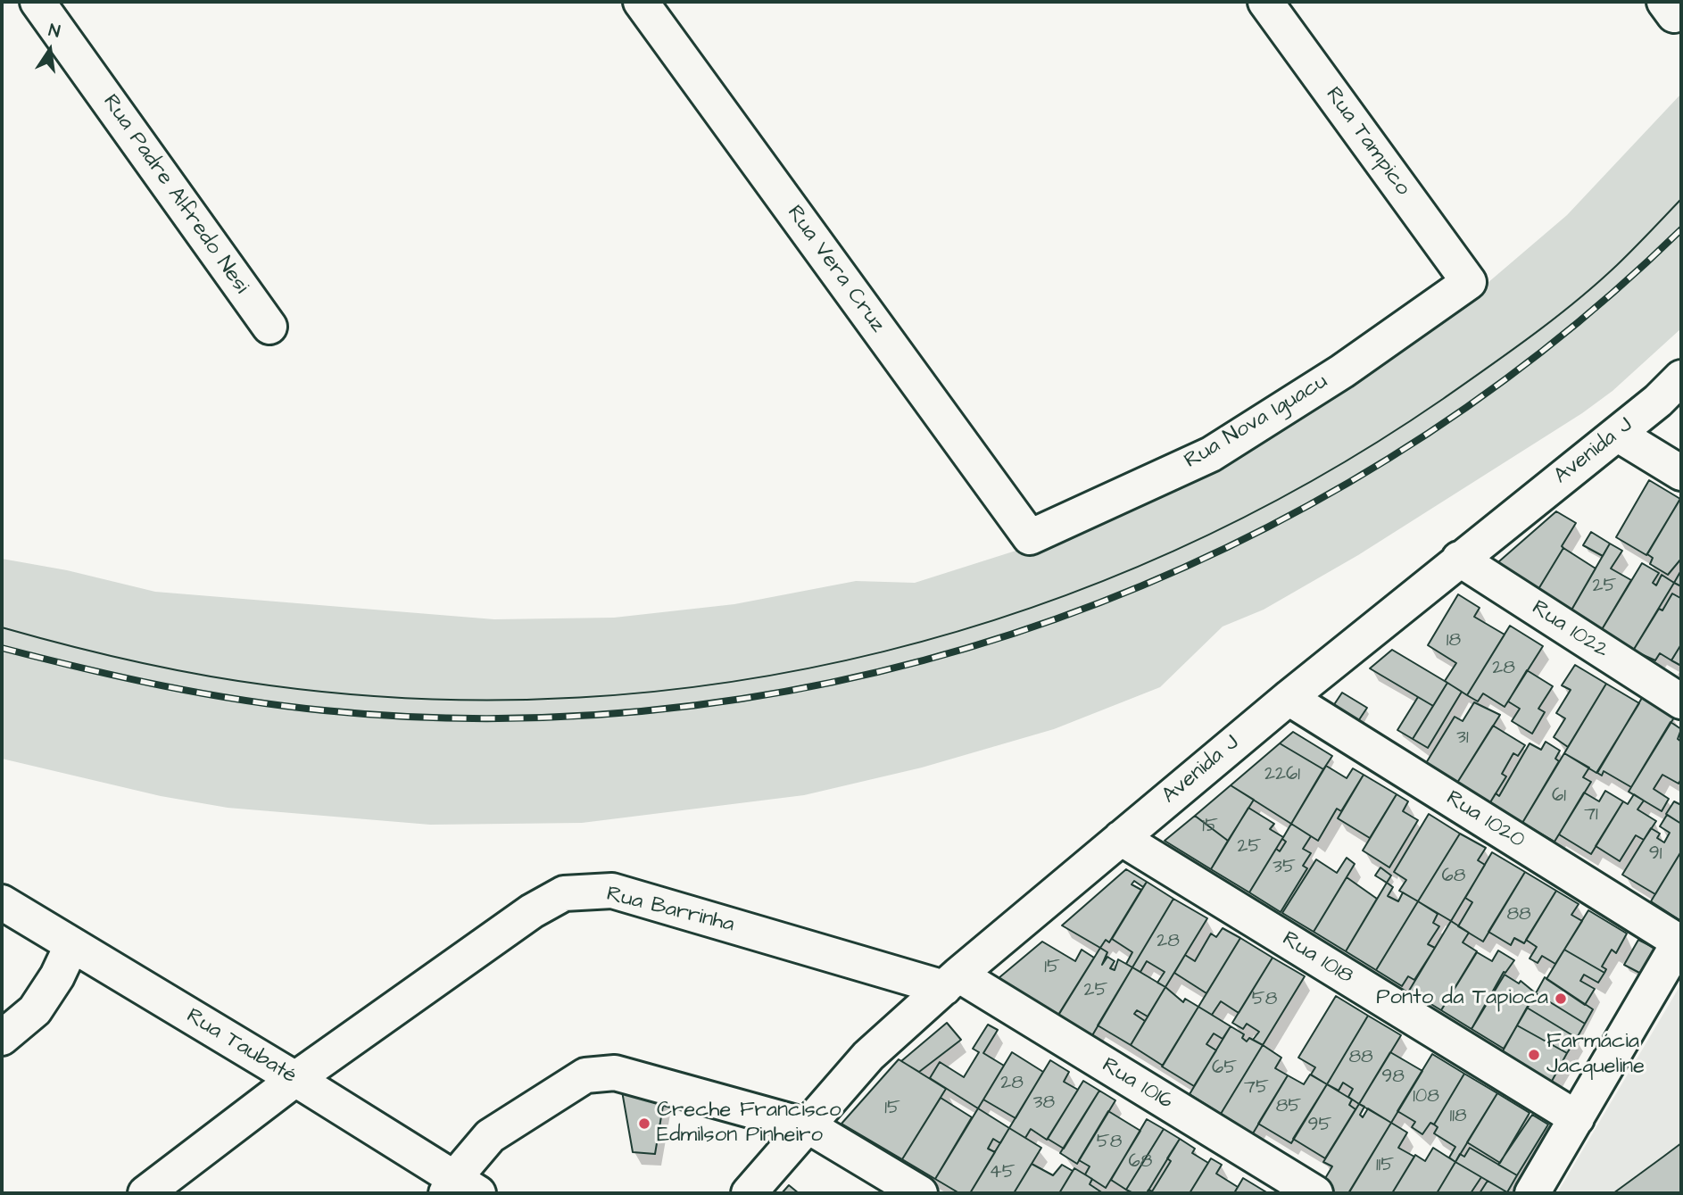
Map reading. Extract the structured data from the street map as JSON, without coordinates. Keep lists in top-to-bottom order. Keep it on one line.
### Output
{"streets":{"street":["Rua Tampico","Rua Padre Alfredo Nesi","Rua Vera Cruz","Rua Nova Iguacu","Avenida J","Rua 1022","Rua 1020","Rua Barrinha","Rua 1018","Rua Taubaté","Rua 1016"]},"crossings":[["Rua Tampico","Rua Nova Iguacu"],["Rua Vera Cruz","Rua Nova Iguacu"],["Avenida J","Rua 1022"],["Avenida J","Rua 1020"],["Avenida J","Rua Barrinha"],["Avenida J","Rua 1018"],["Avenida J","Rua 1016"],["Rua Barrinha","Rua Taubaté"],["Rua Barrinha","Rua 1016"]],"places":["Ponto da Tapioca","Farmácia Jacqueline","Creche Francisco Edmilson Pinheiro"],"house_numbers":["25","18","28","31","2261","61","71","15","25","91","35","68","88","28","15","25","58","88","65","98","28","75","108","38","85","15","118","95","58","68","115","45"],"north":"top"}
